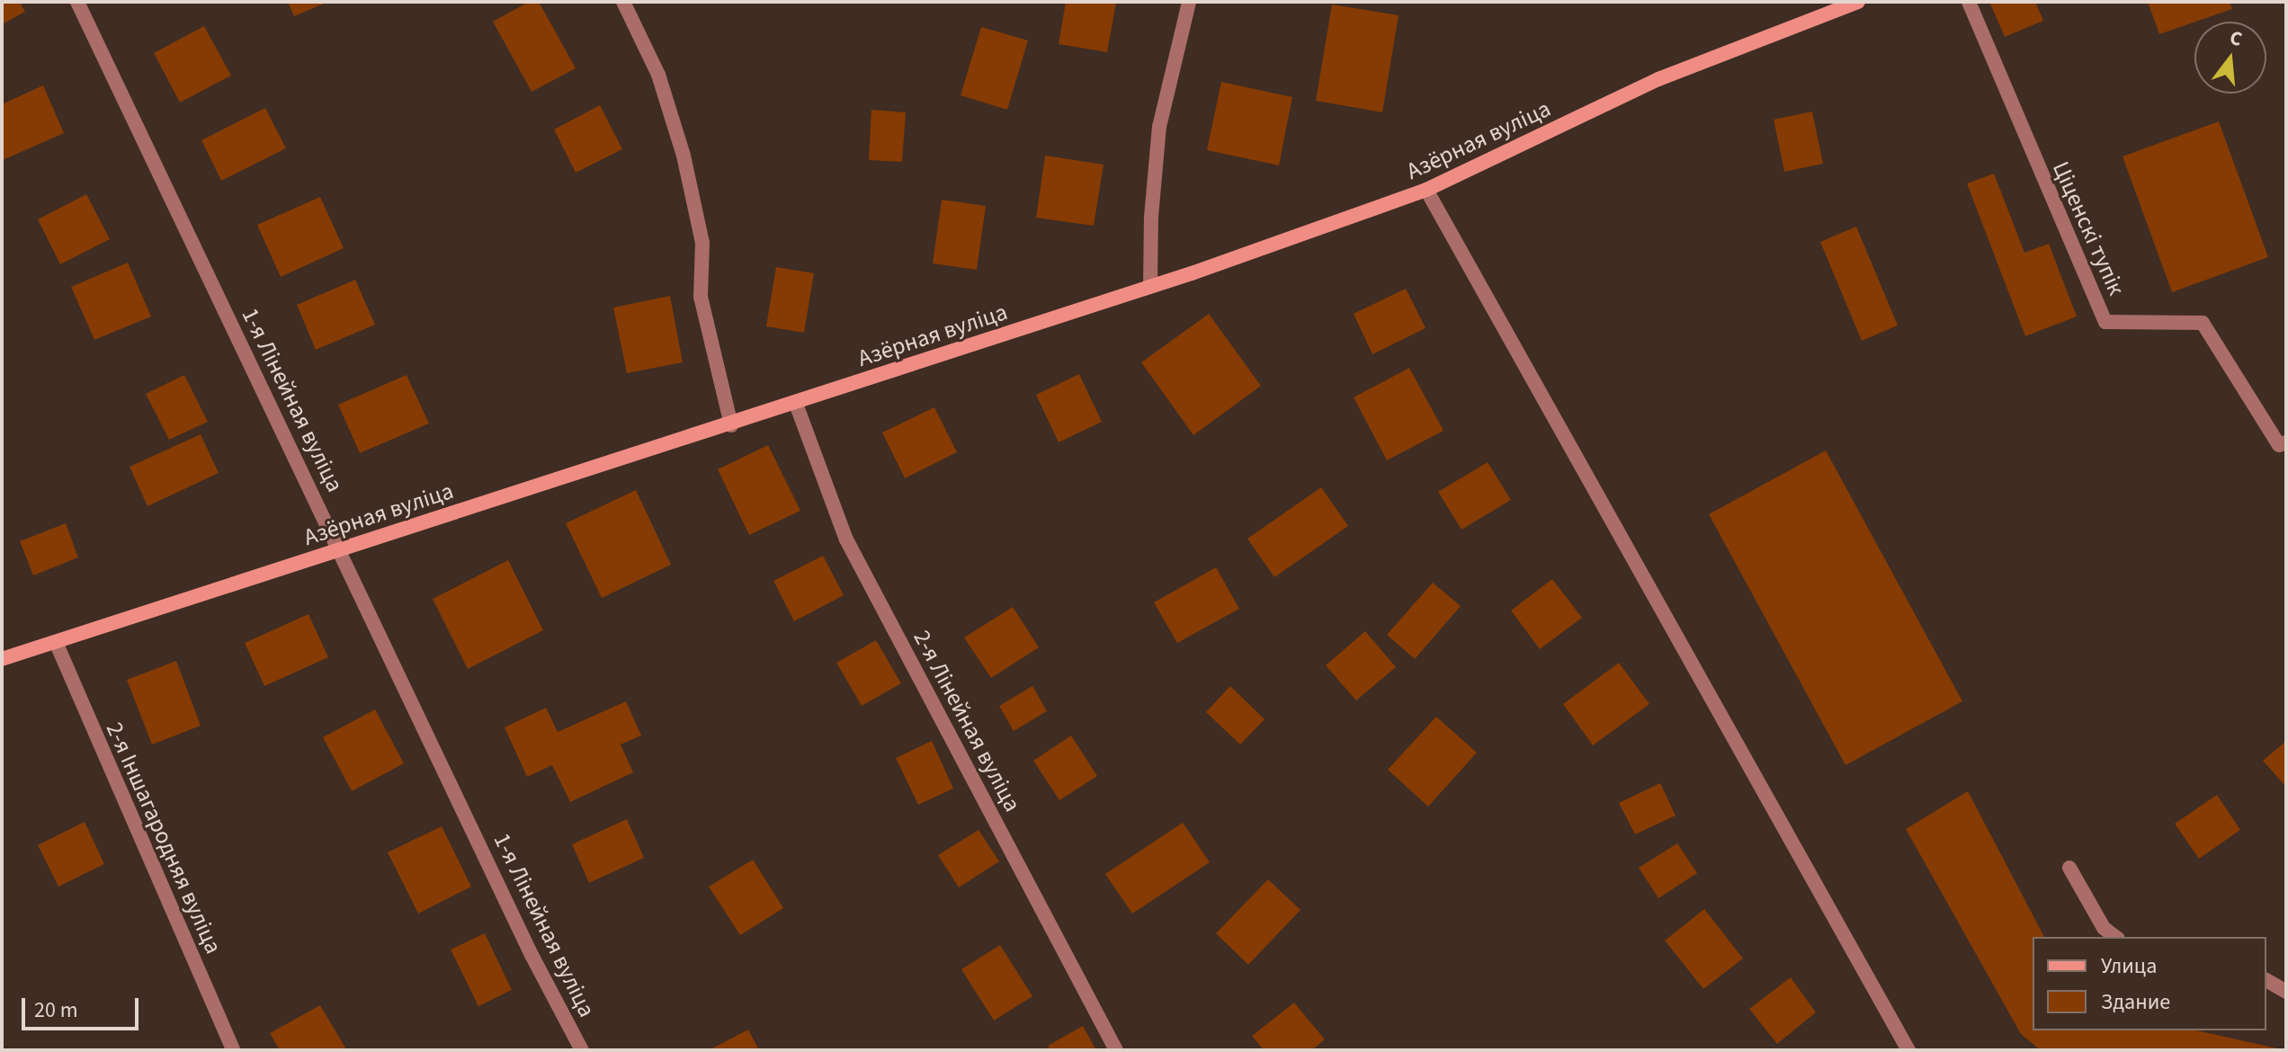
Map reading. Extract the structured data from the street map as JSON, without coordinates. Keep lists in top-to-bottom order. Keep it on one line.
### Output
{"streets":{"street":["Азёрная вуліца","Ціценскі тупік","1-я Лінейная вуліца","2-я Лінейная вуліца","2-я Іншагародняя вуліца"]},"crossings":[["Азёрная вуліца","1-я Лінейная вуліца"],["Азёрная вуліца","2-я Лінейная вуліца"],["Азёрная вуліца","2-я Іншагародняя вуліца"]],"legend":["Улица","Здание"],"scale_bar":"20 m","north":"top"}
